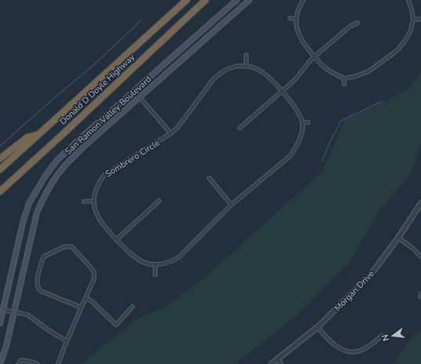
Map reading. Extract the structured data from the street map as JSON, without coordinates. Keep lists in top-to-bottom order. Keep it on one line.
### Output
{"streets":{"highway":["Donald D Doyle Highway"],"main road":["San Ramon Valley Boulevard"],"street":["Sombrero Circle","Morgan Drive"]},"north":"left"}
